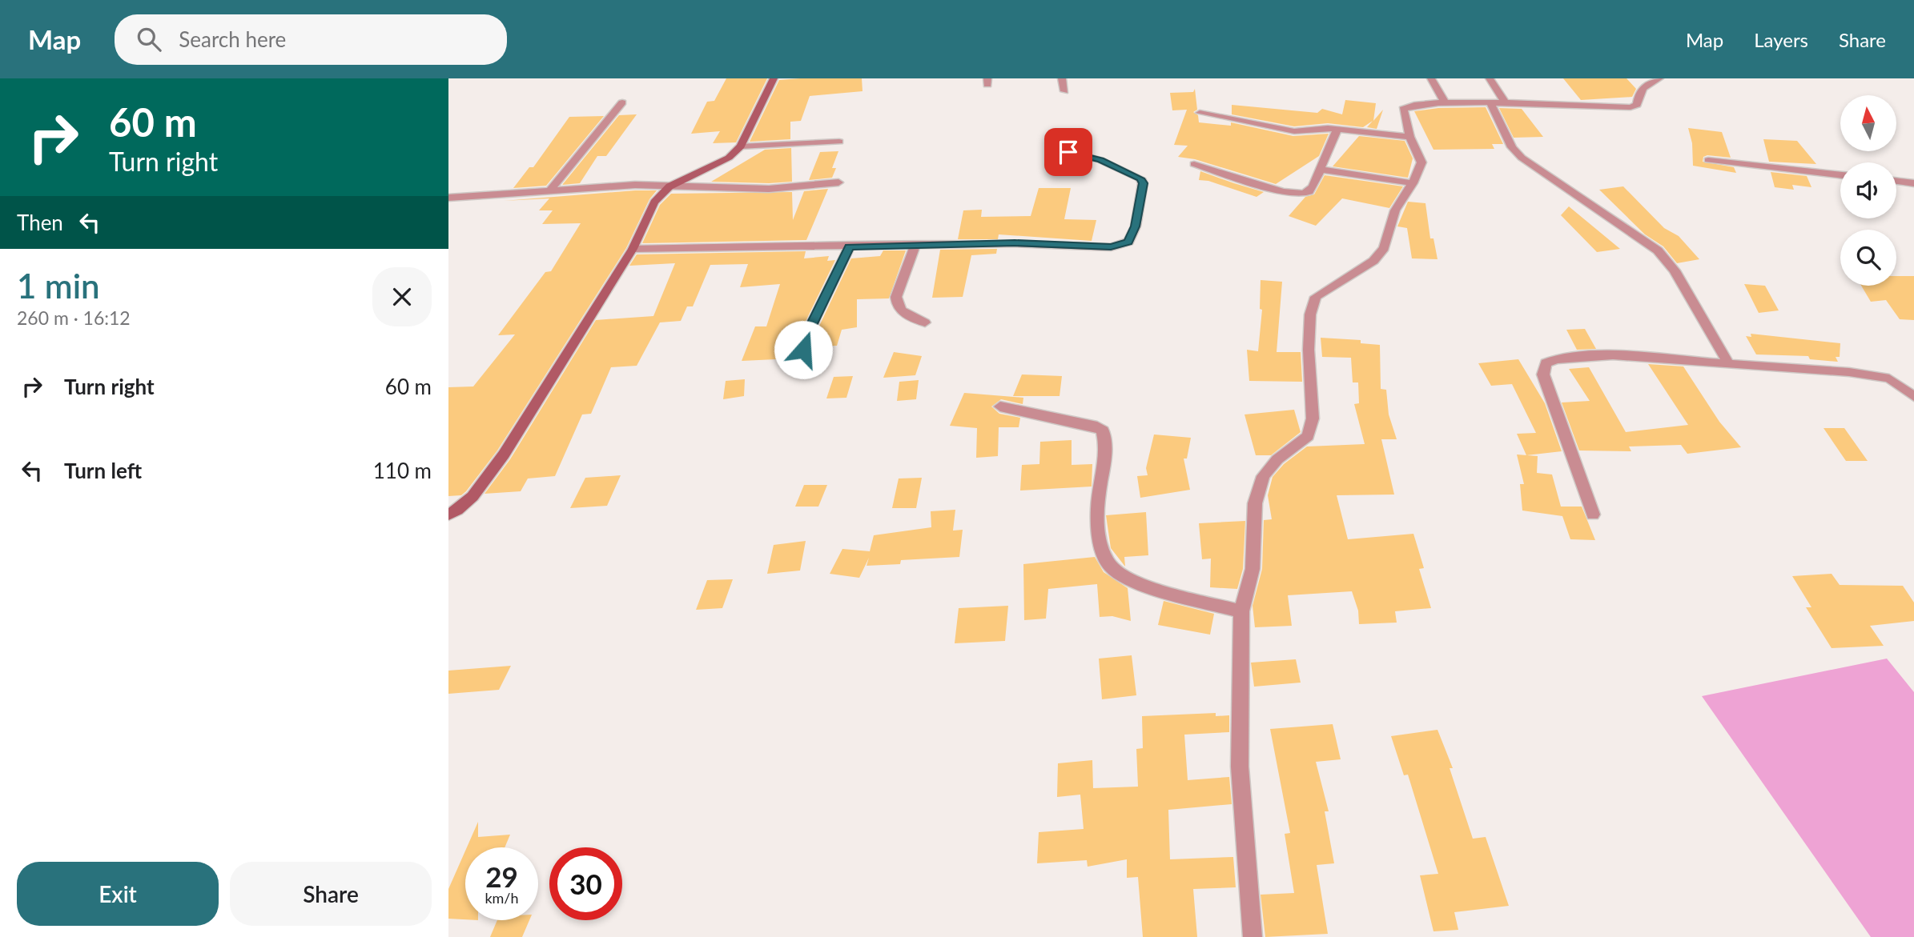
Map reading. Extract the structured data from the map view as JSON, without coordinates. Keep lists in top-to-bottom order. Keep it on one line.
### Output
{"north":"top","page":{"header":"Map","search":"Search here","nav":["Map","Layers","Share"],"turn":["60 m","Turn right"],"then":"Then","heading":["1 min","260 m · 16:12"],"list":[{"name":"Turn right","value":"60 m"},{"name":"Turn left","value":"110 m"}],"speed":"29 km/h","limit":"30","buttons":["Exit","Share"]}}
